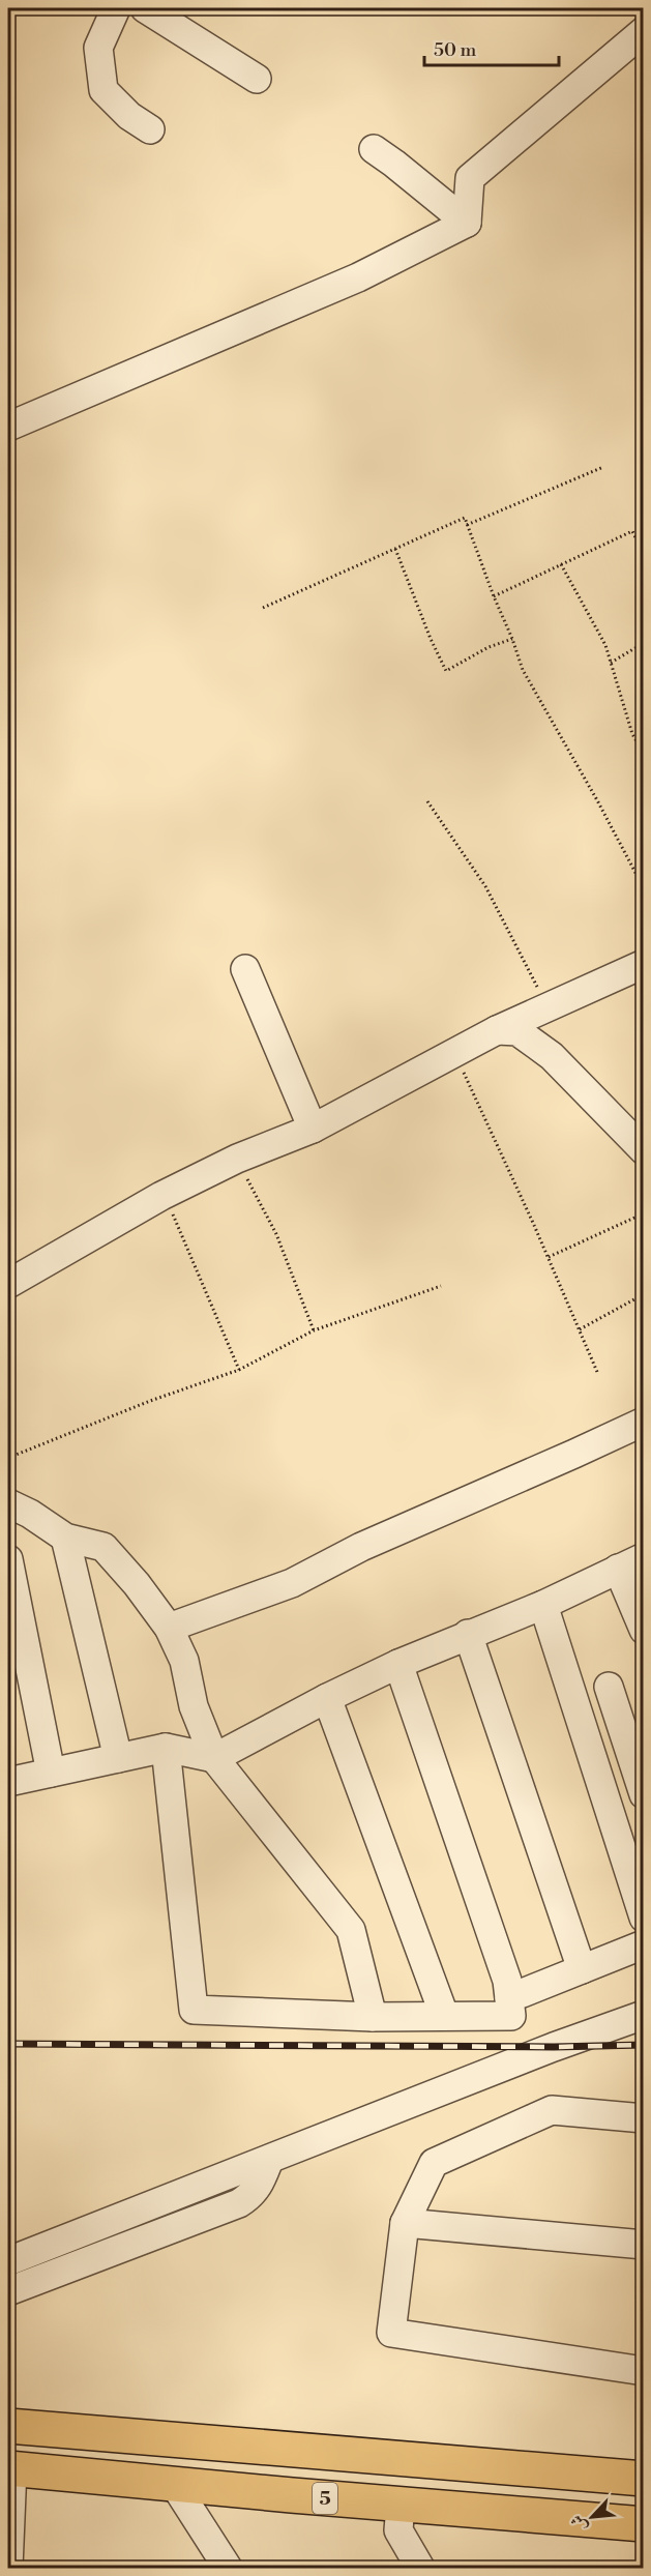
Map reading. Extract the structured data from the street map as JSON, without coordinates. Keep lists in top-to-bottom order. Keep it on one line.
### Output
{"streets":{"main road":["5"]},"scale_bar":"50 m","north":"bottom left"}
